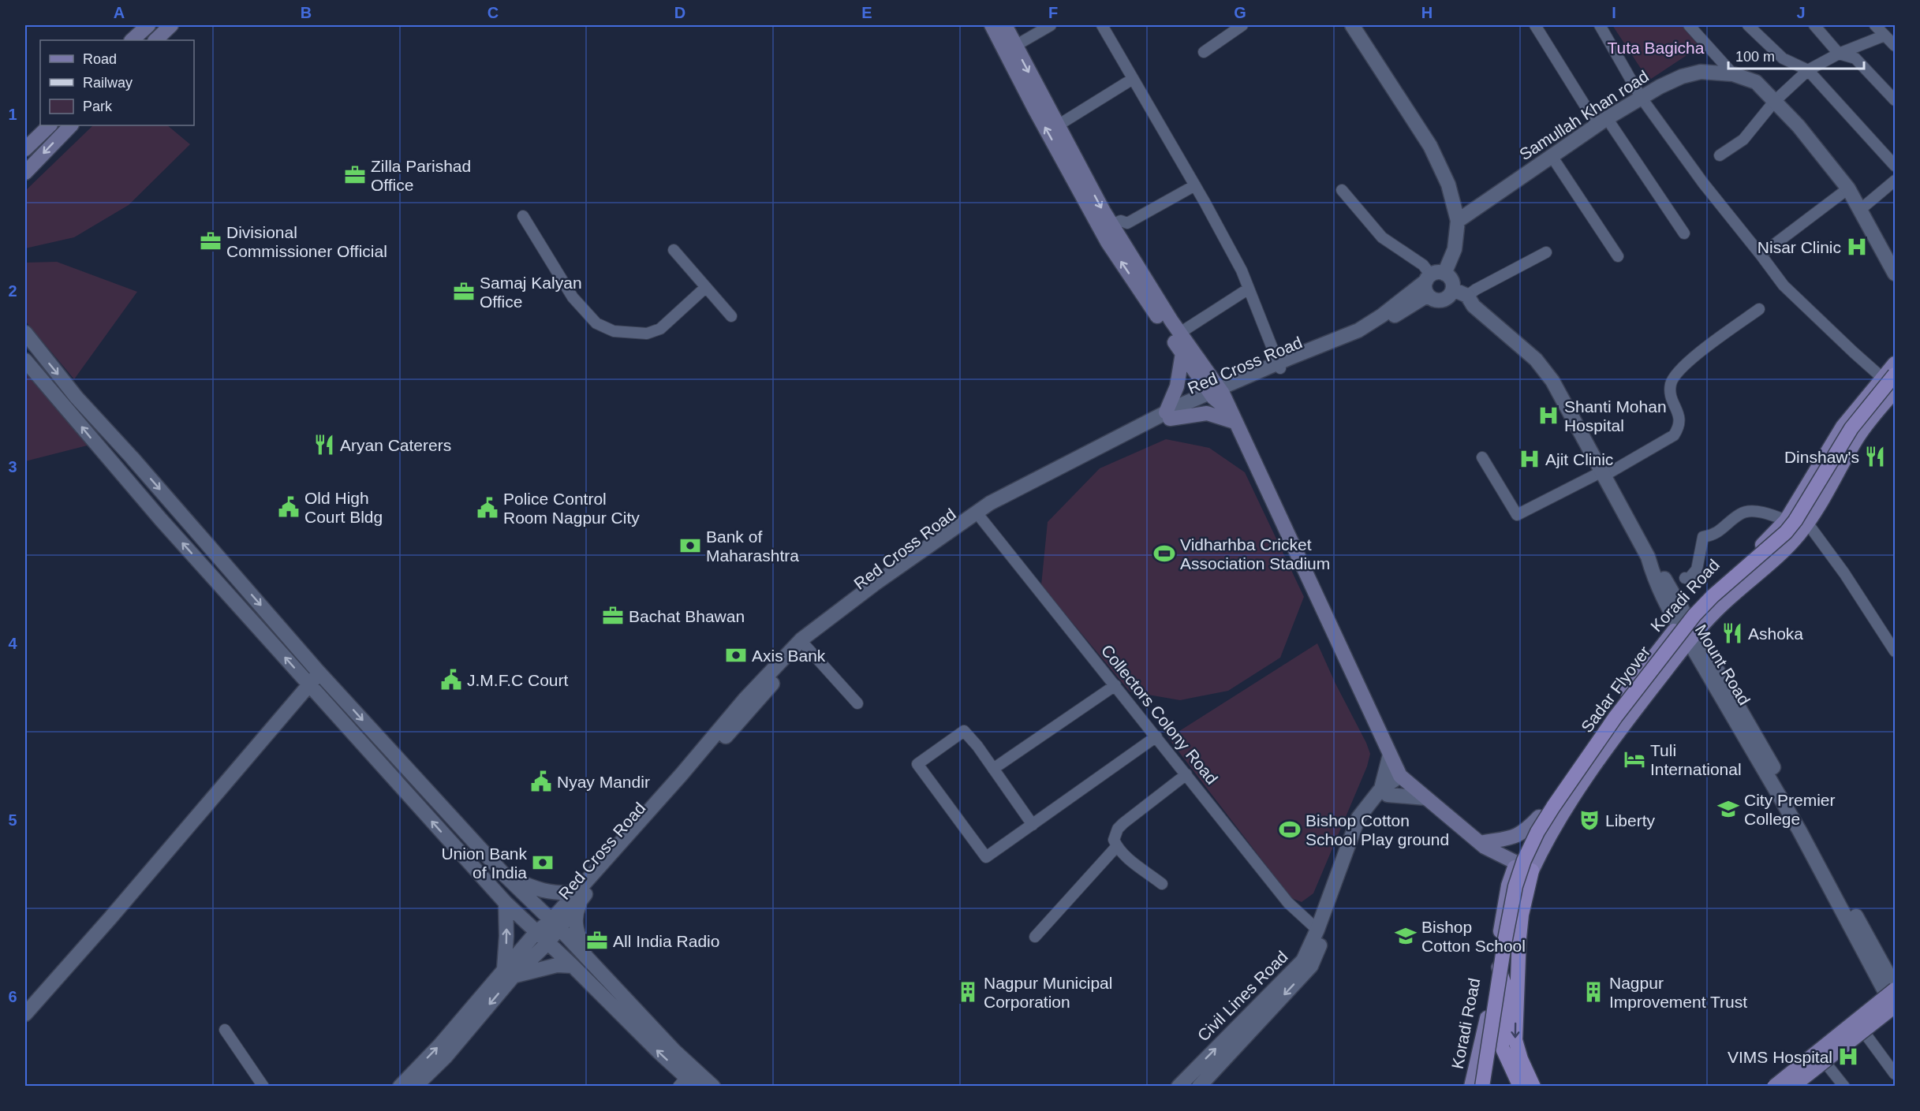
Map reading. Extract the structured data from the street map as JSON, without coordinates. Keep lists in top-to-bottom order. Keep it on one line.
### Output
{"streets":{"highway":["Sadar Flyover"],"main road":["Koradi Road"],"street":["Samullah Khan road","Red Cross Road","Mount Road","Collectors Colony Road","Civil Lines Road"]},"crossings":[["Red Cross Road","Mount Road"],["Red Cross Road","Collectors Colony Road"],["Koradi Road","Mount Road"],["Koradi Road","Sadar Flyover"],["Collectors Colony Road","Civil Lines Road"]],"parks":["Tuta Bagicha"],"places":{"office":["Zilla Parishad Office","Divisional Commissioner Official","Samaj Kalyan Office","Bachat Bhawan","All India Radio"],"hospital":["Nisar Clinic","Shanti Mohan Hospital","Ajit Clinic","VIMS Hospital"],"restaurant":["Aryan Caterers","Dinshaw's","Ashoka"],"public building":["Old High Court Bldg","Police Control Room Nagpur City","J.M.F.C Court","Nyay Mandir"],"bank":["Bank of Maharashtra","Axis Bank","Union Bank of India"],"sports":["Vidharhba Cricket Association Stadium","Bishop Cotton School Play ground"],"hotel":["Tuli International"],"school or university":["City Premier College","Bishop Cotton School"],"theatre":["Liberty"],"building":["Nagpur Municipal Corporation","Nagpur Improvement Trust"]},"legend":["Road","Railway","Park"],"scale_bar":"100 m","grid":{"columns":["A","B","C","D","E","F","G","H","I","J"],"rows":["1","2","3","4","5","6"]}}
